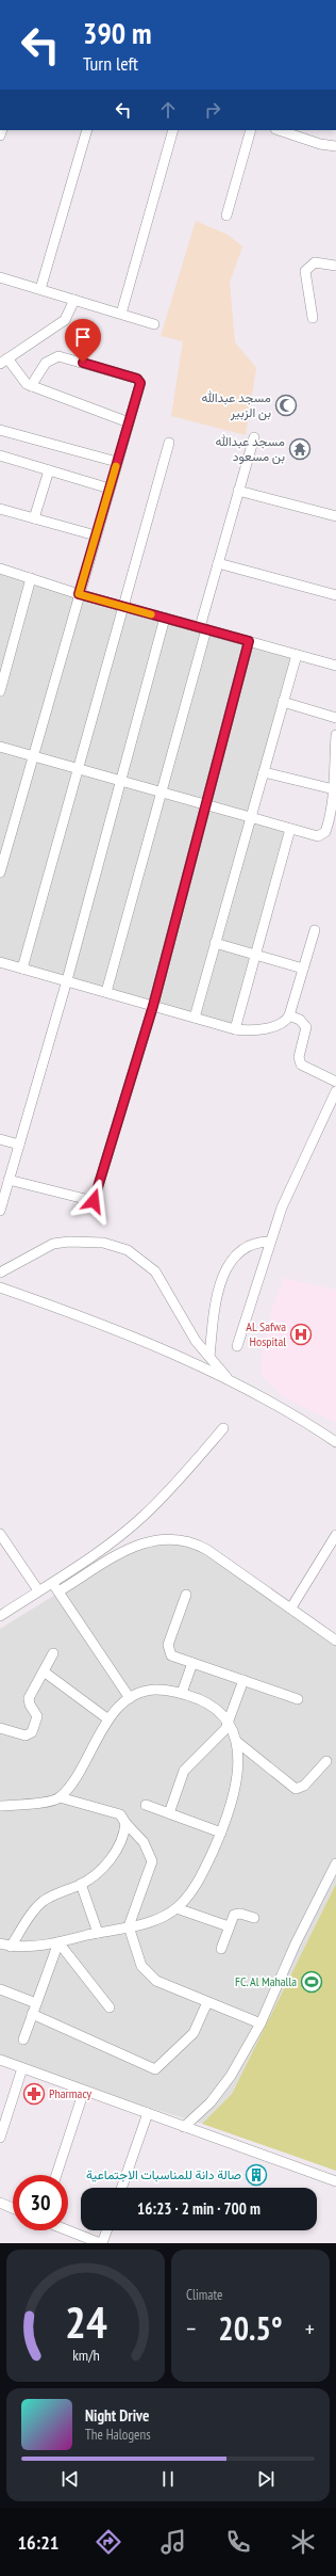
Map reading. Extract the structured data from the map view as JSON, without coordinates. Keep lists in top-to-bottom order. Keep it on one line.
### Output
{"places":{"mosque":["مسجد عبدالله بن الزبير"],"temple":["مسجد عبدالله بن مسعود"],"hospital":["AL Safwa Hospital"],"sports":["FC. Al Mahalla"],"pharmacy":["Pharmacy"],"building":["صالة دانة للمناسبات الاجتماعية"]},"page":{"turn":["390 m","Turn left"],"limit":"30","trip":"16:23 · 2 min · 700 m","tile":"Climate","heat":["−","20.5°","+"],"song":["Night Drive","The Halogens"],"tabs":"16:21","gauge":["24","km/h"]}}
